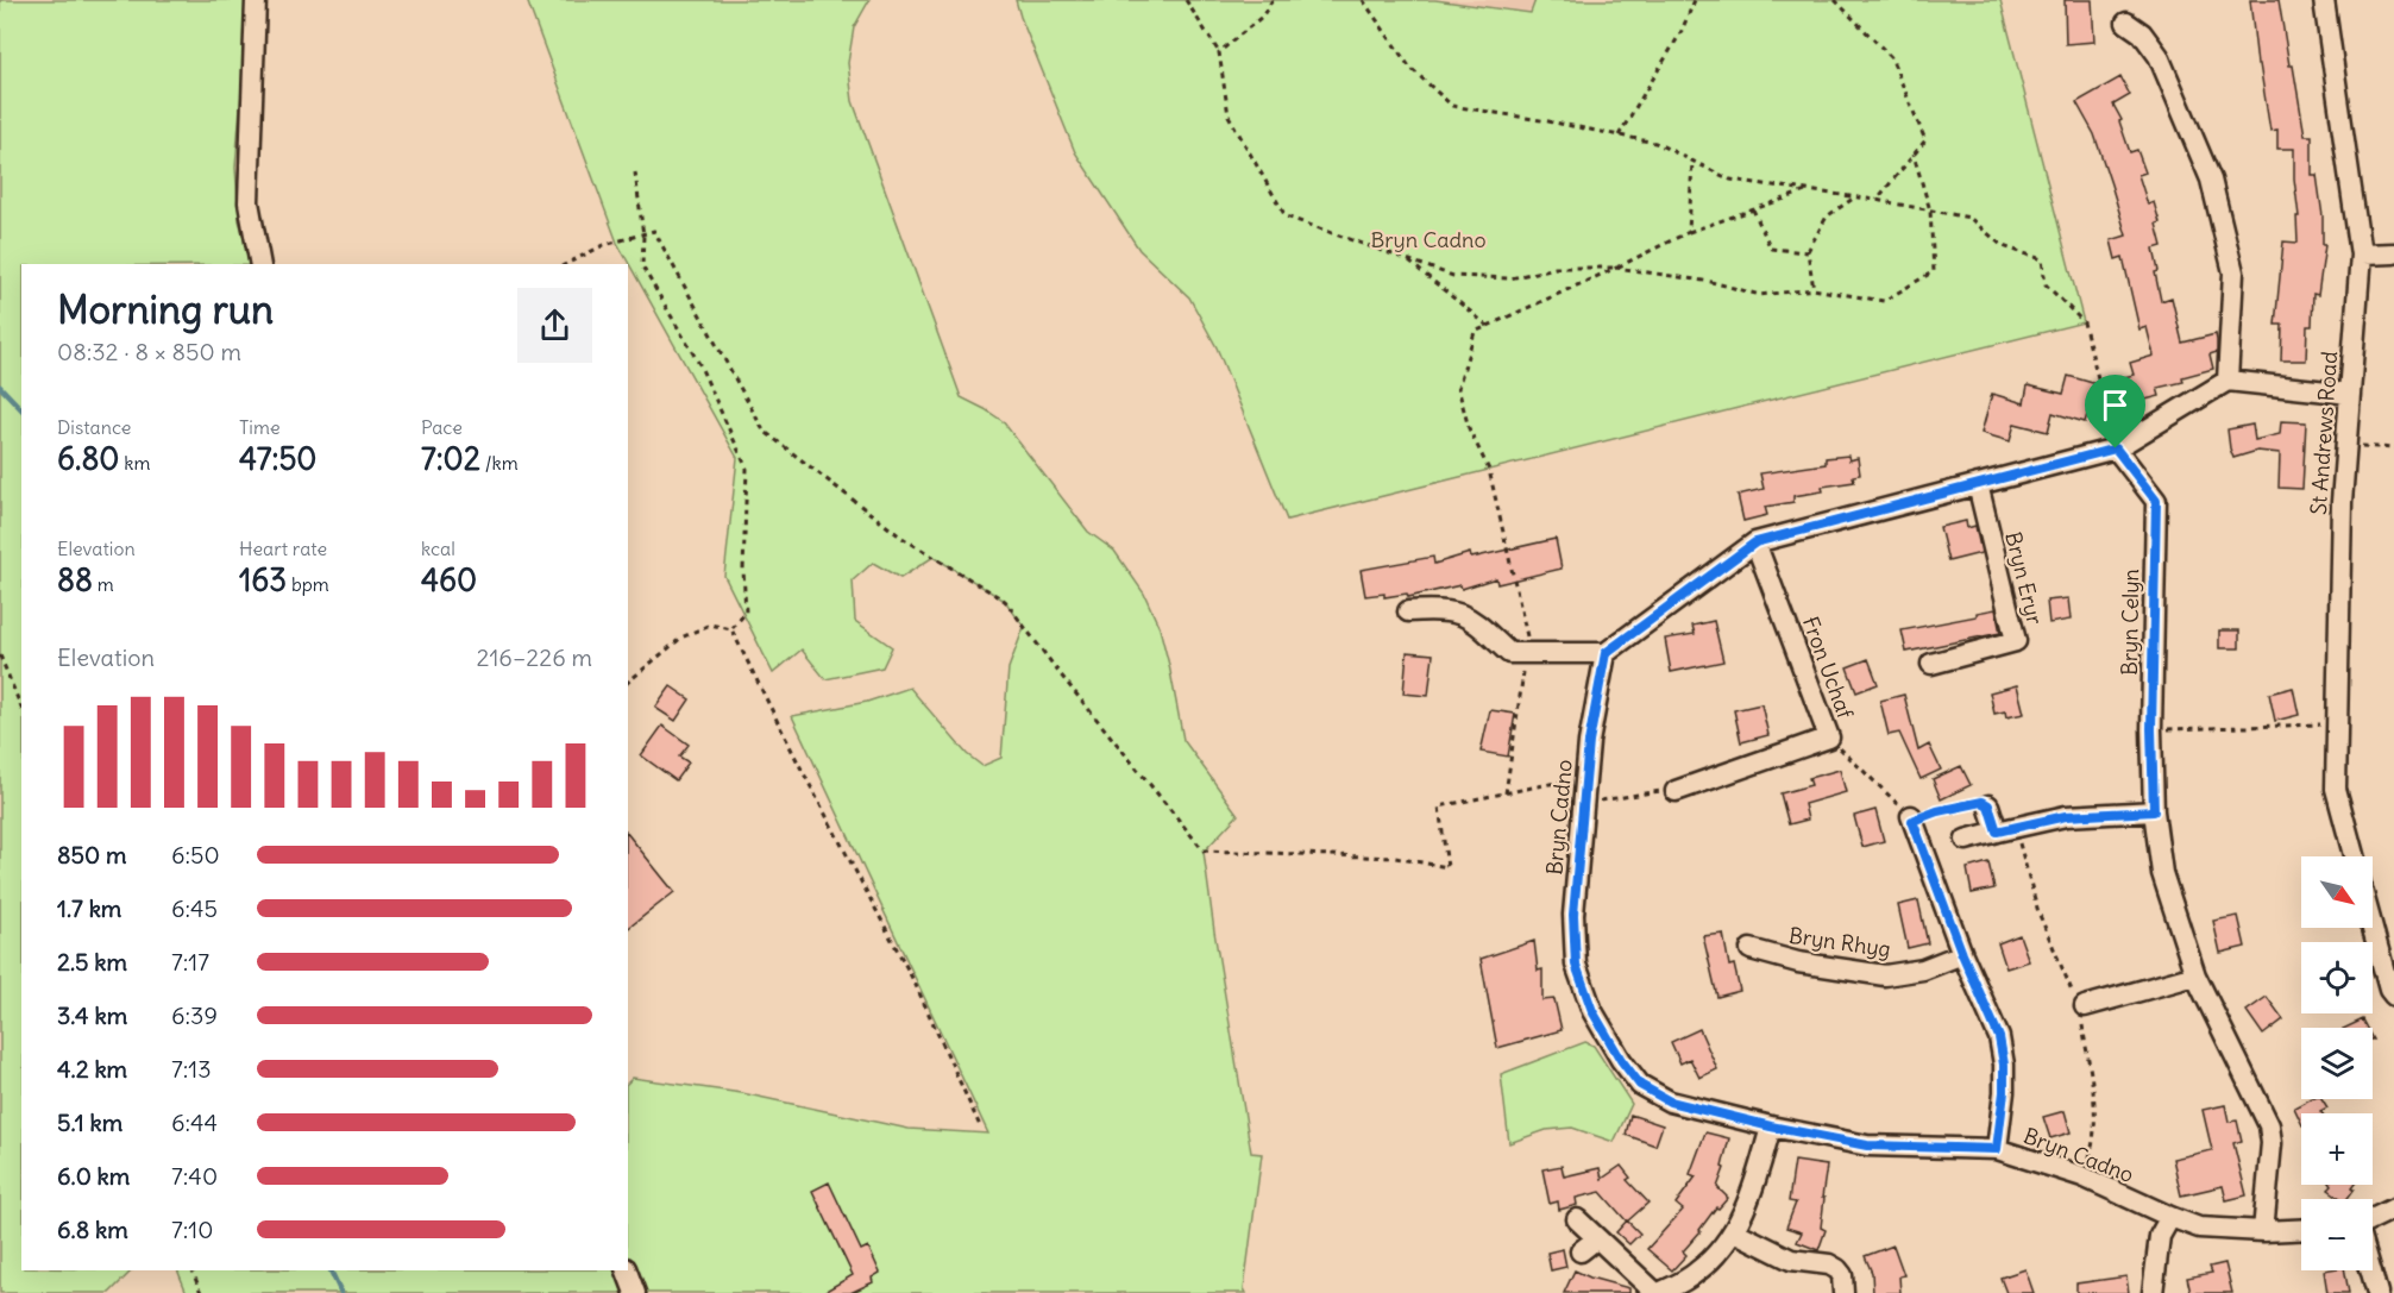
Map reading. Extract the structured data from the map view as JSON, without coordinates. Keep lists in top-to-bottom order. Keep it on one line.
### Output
{"streets":{"street":["St Andrews Road","Bryn Eryr","Bryn Celyn","Fron Uchaf","Bryn Cadno","Bryn Rhyg"]},"crossings":[["Bryn Celyn","Bryn Cadno"]],"parks":["Bryn Cadno"],"north":"bottom right","page":{"heading":["Morning run","08:32 · 8 × 850 m"],"stats":[["Distance","6.80 km"],["Time","47:50"],["Pace","7:02 /km"],["Elevation","88 m"],["Heart rate","163 bpm"],["kcal","460"]],"chart":["Elevation","216–226 m"],"list":[{"name":"850 m","note":"6:50"},{"name":"1.7 km","note":"6:45"},{"name":"2.5 km","note":"7:17"},{"name":"3.4 km","note":"6:39"},{"name":"4.2 km","note":"7:13"},{"name":"5.1 km","note":"6:44"},{"name":"6.0 km","note":"7:40"},{"name":"6.8 km","note":"7:10"}],"map_buttons":["+","−"]}}
